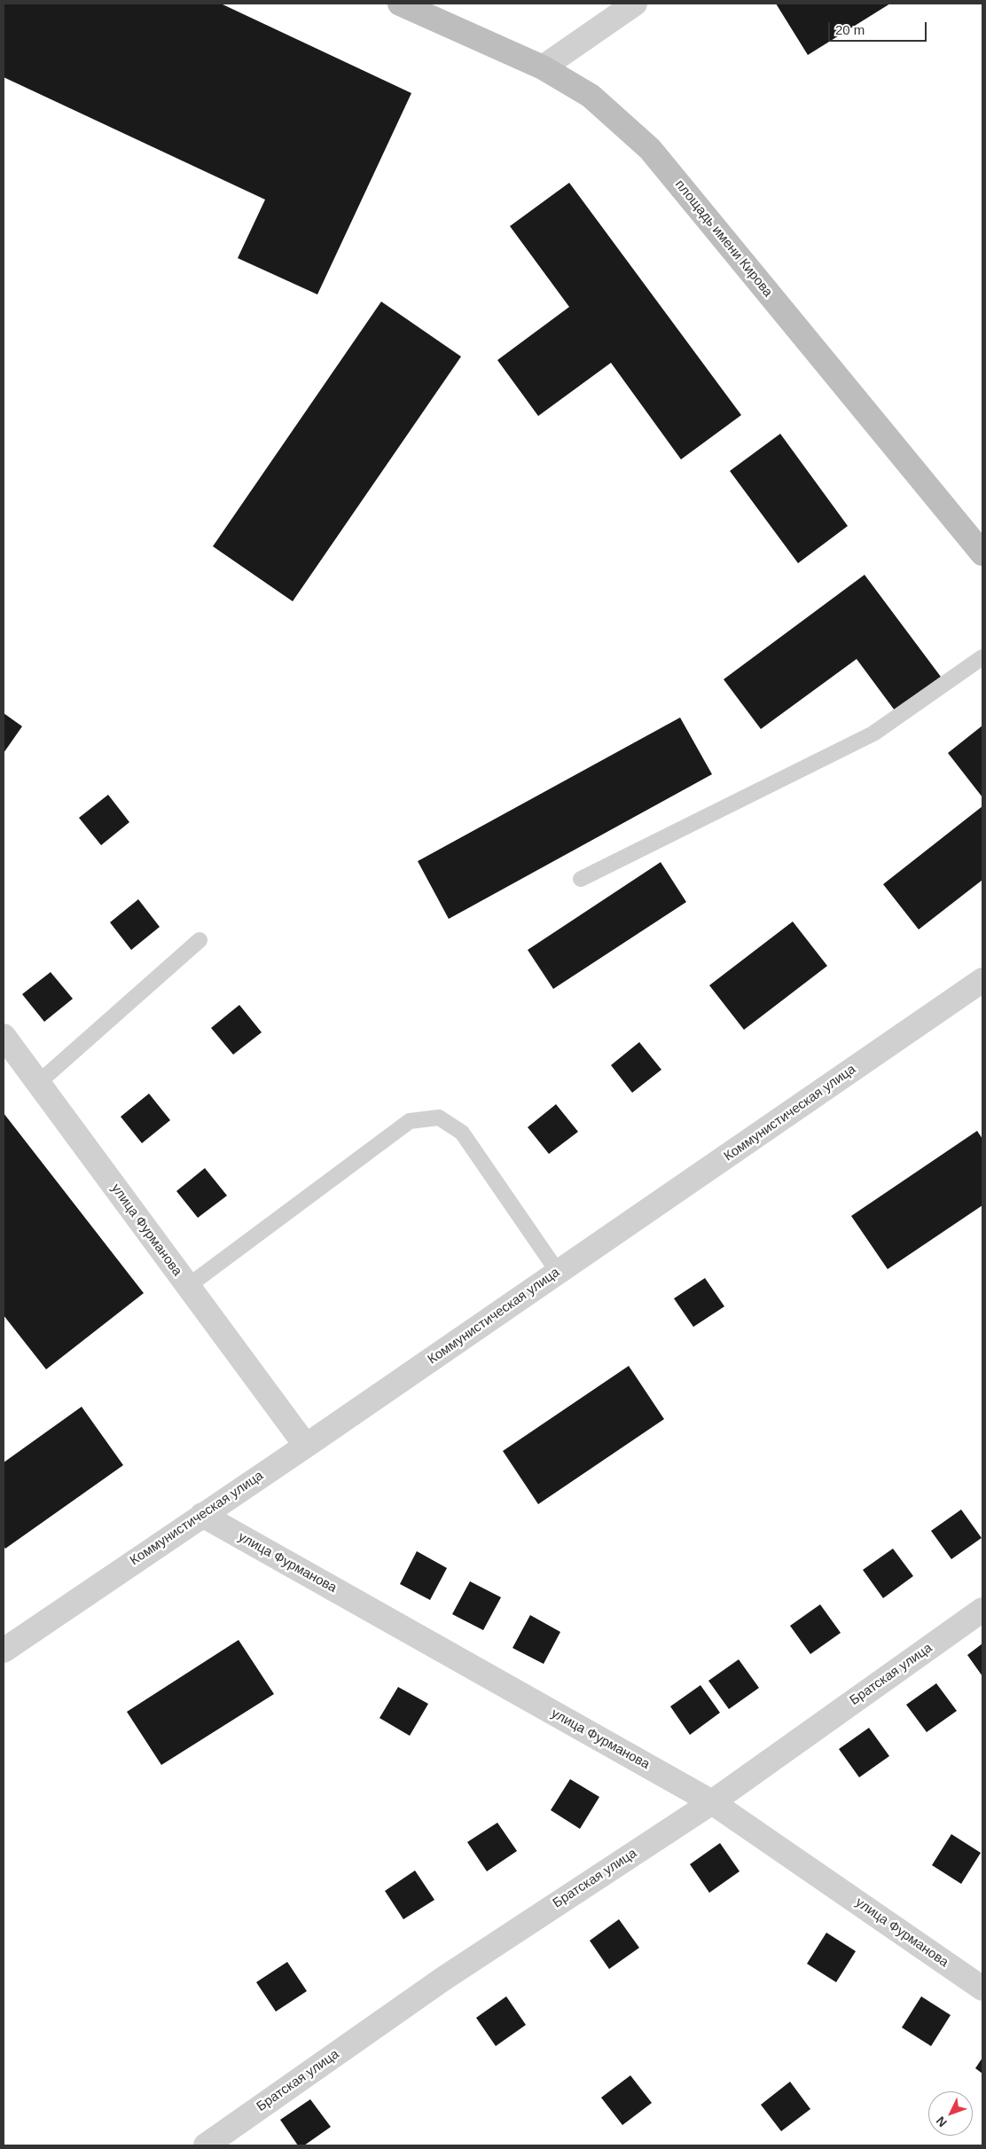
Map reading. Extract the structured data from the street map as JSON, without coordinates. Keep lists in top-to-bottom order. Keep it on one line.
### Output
{"streets":{"street":["площадь имени Кирова","Коммунистическая улица","улица Фурманова","Братская улица"]},"crossings":[["Коммунистическая улица","улица Фурманова"],["улица Фурманова","Братская улица"]],"scale_bar":"20 m","north":"bottom left"}
